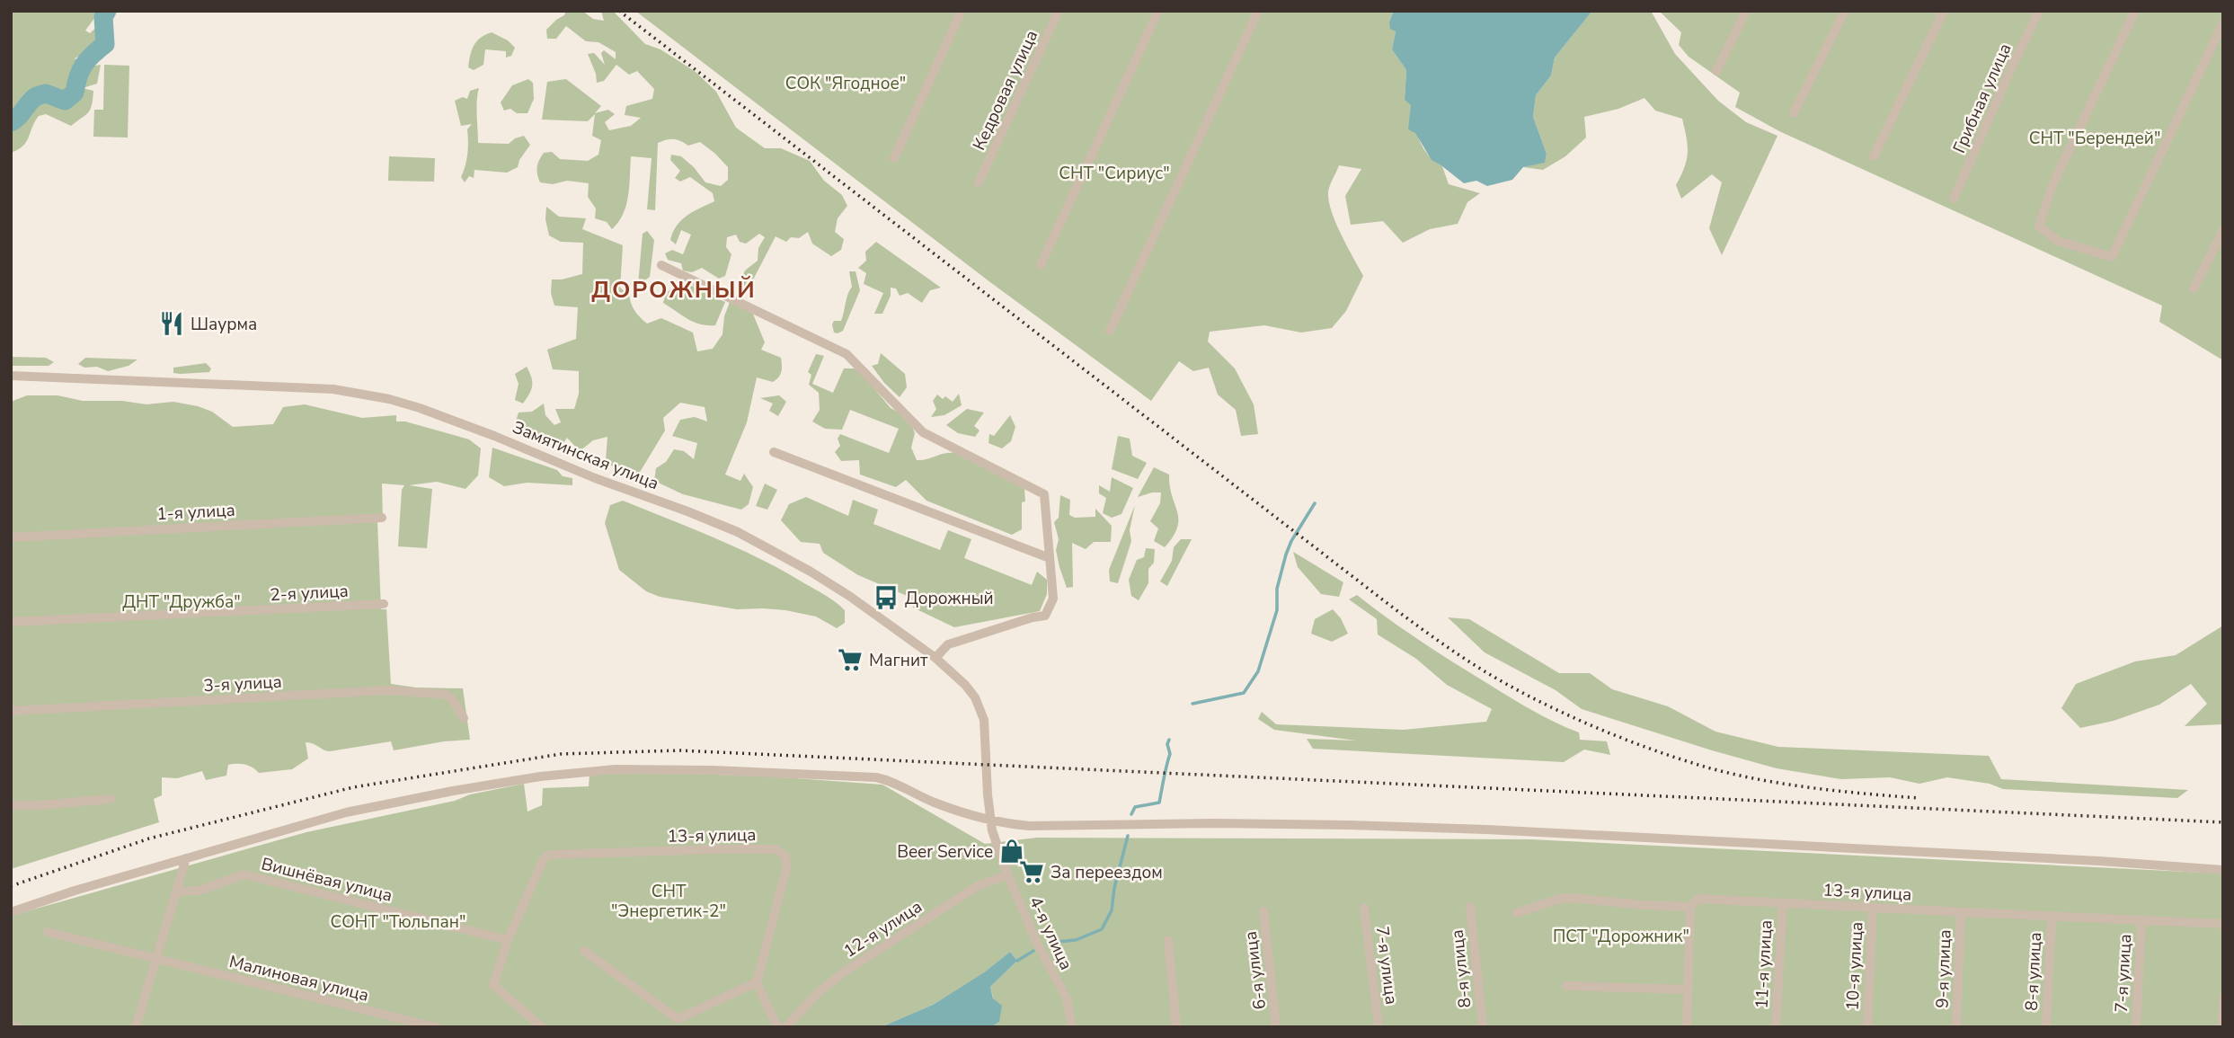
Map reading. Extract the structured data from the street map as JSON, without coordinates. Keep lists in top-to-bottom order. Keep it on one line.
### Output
{"streets":{"street":["Кедровая улица","Грибная улица","Замятинская улица","1-я улица","2-я улица","3-я улица","13-я улица","Вишнёвая улица","12-я улица","4-я улица","11-я улица","7-я улица","10-я улица","8-я улица","9-я улица","6-я улица","Малиновая улица"]},"crossings":[["Замятинская улица","4-я улица"],["13-я улица","Вишнёвая улица"],["13-я улица","11-я улица"],["13-я улица","7-я улица"],["13-я улица","10-я улица"],["13-я улица","8-я улица"],["13-я улица","9-я улица"],["12-я улица","4-я улица"]],"districts":["ДОРОЖНЫЙ"],"parks":["СОК \"Ягодное\"","СНТ \"Берендей\"","СНТ \"Сириус\"","ДНТ \"Дружба\"","СHТ \"Энергетик-2\"","СОНТ \"Тюльпан\"","ПСТ \"Дорожник\""],"places":{"restaurant":["Шаурма"],"bus stop":["Дорожный"],"supermarket":["Магнит","За переездом"],"shop":["Beer Service"]}}
